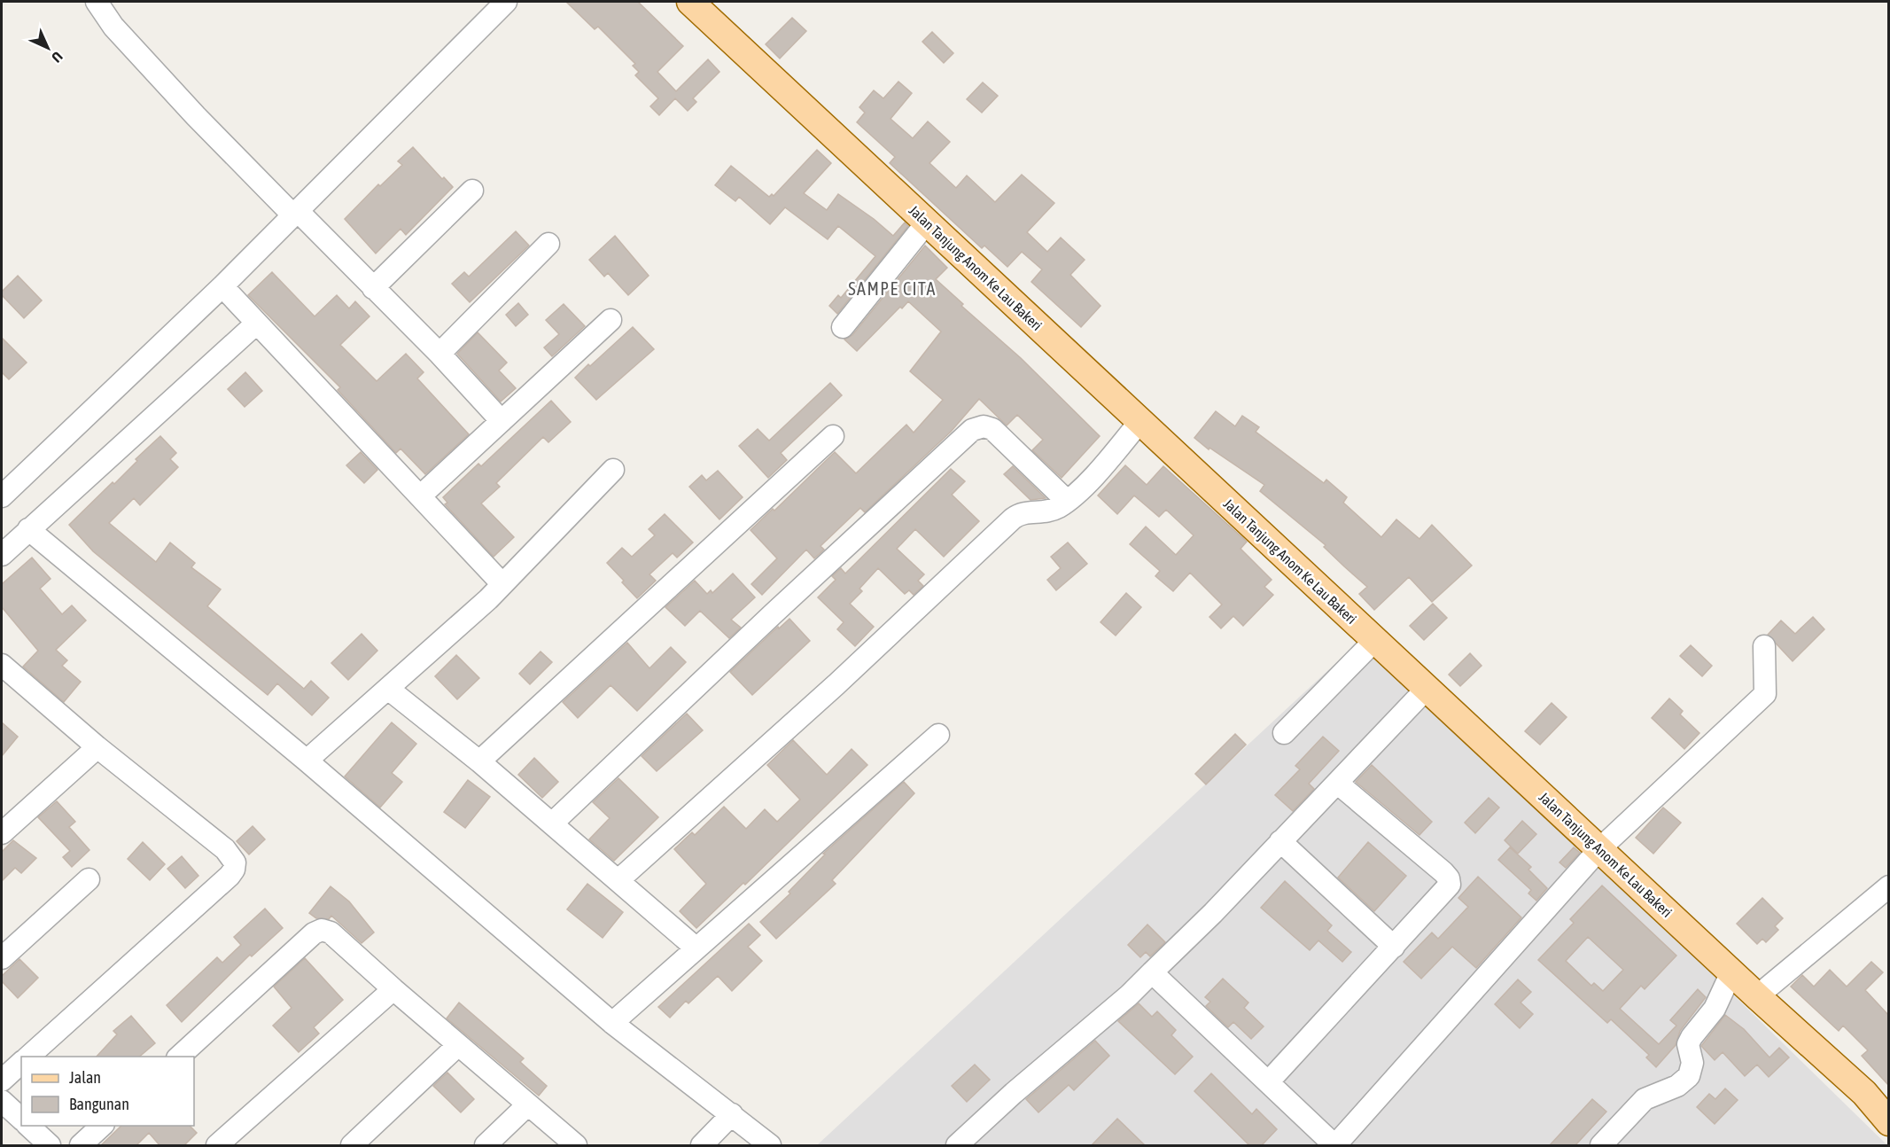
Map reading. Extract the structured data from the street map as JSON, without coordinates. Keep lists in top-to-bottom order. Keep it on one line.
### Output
{"streets":{"main road":["Jalan Tanjung Anom Ke Lau Bakeri"]},"districts":["SAMPE CITA"],"legend":["Jalan","Bangunan"],"north":"bottom right"}
